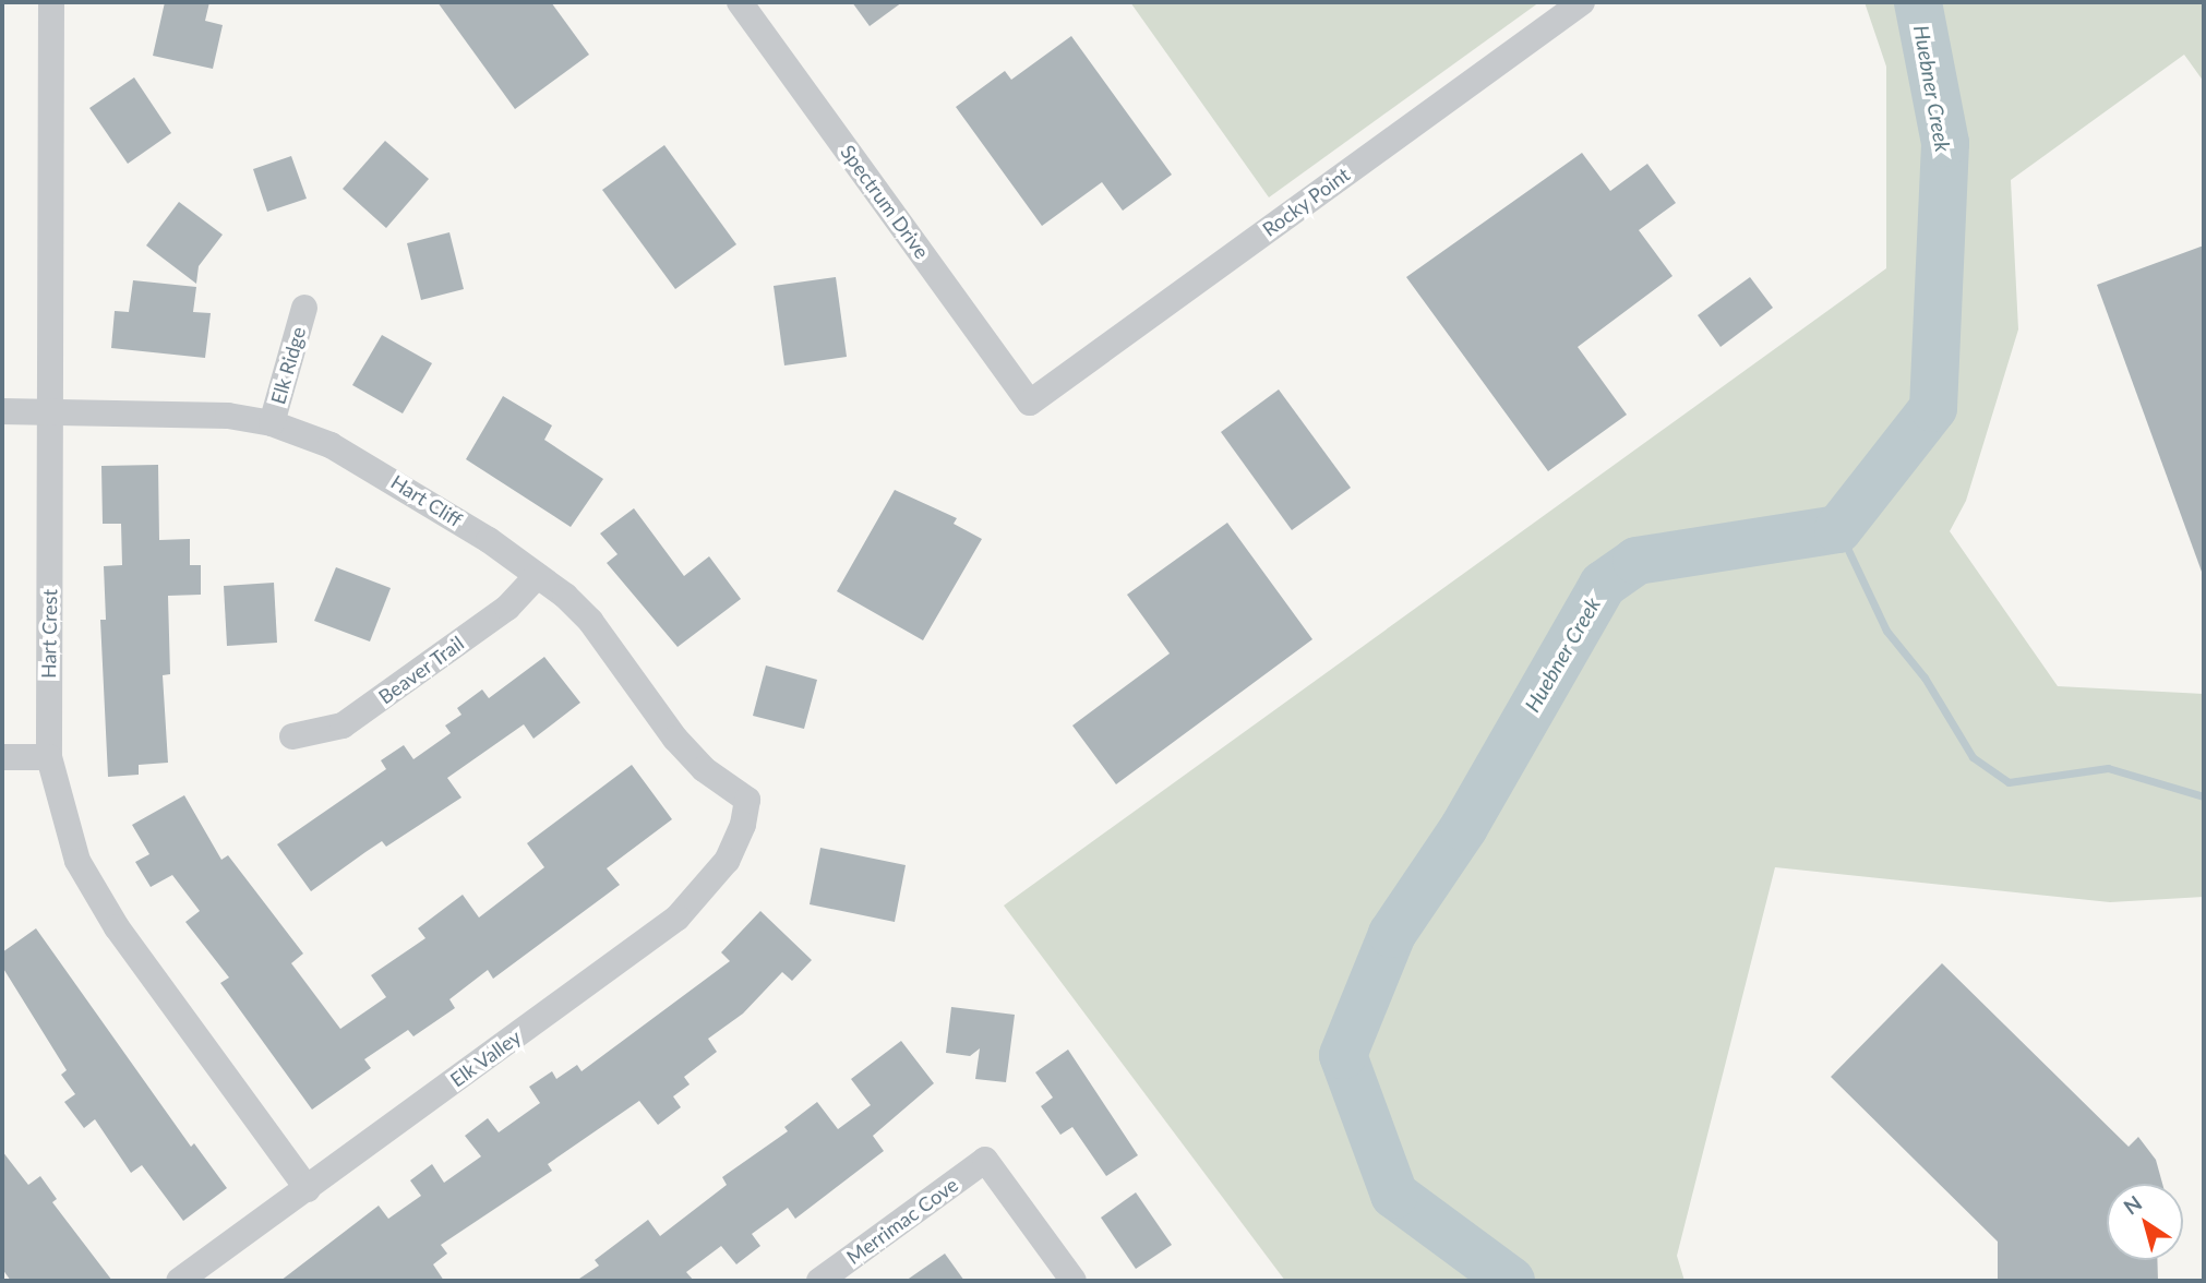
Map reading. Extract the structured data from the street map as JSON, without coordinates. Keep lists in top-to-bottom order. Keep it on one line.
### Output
{"streets":{"street":["Spectrum Drive","Rocky Point","Elk Ridge","Hart Cliff","Hart Crest","Beaver Trail","Elk Valley","Merrimac Cove"]},"crossings":[["Spectrum Drive","Rocky Point"],["Elk Ridge","Hart Cliff"],["Hart Cliff","Hart Crest"],["Hart Cliff","Beaver Trail"],["Hart Cliff","Elk Valley"],["Hart Crest","Elk Valley"]],"water":["Huebner Creek"],"north":"top left"}
